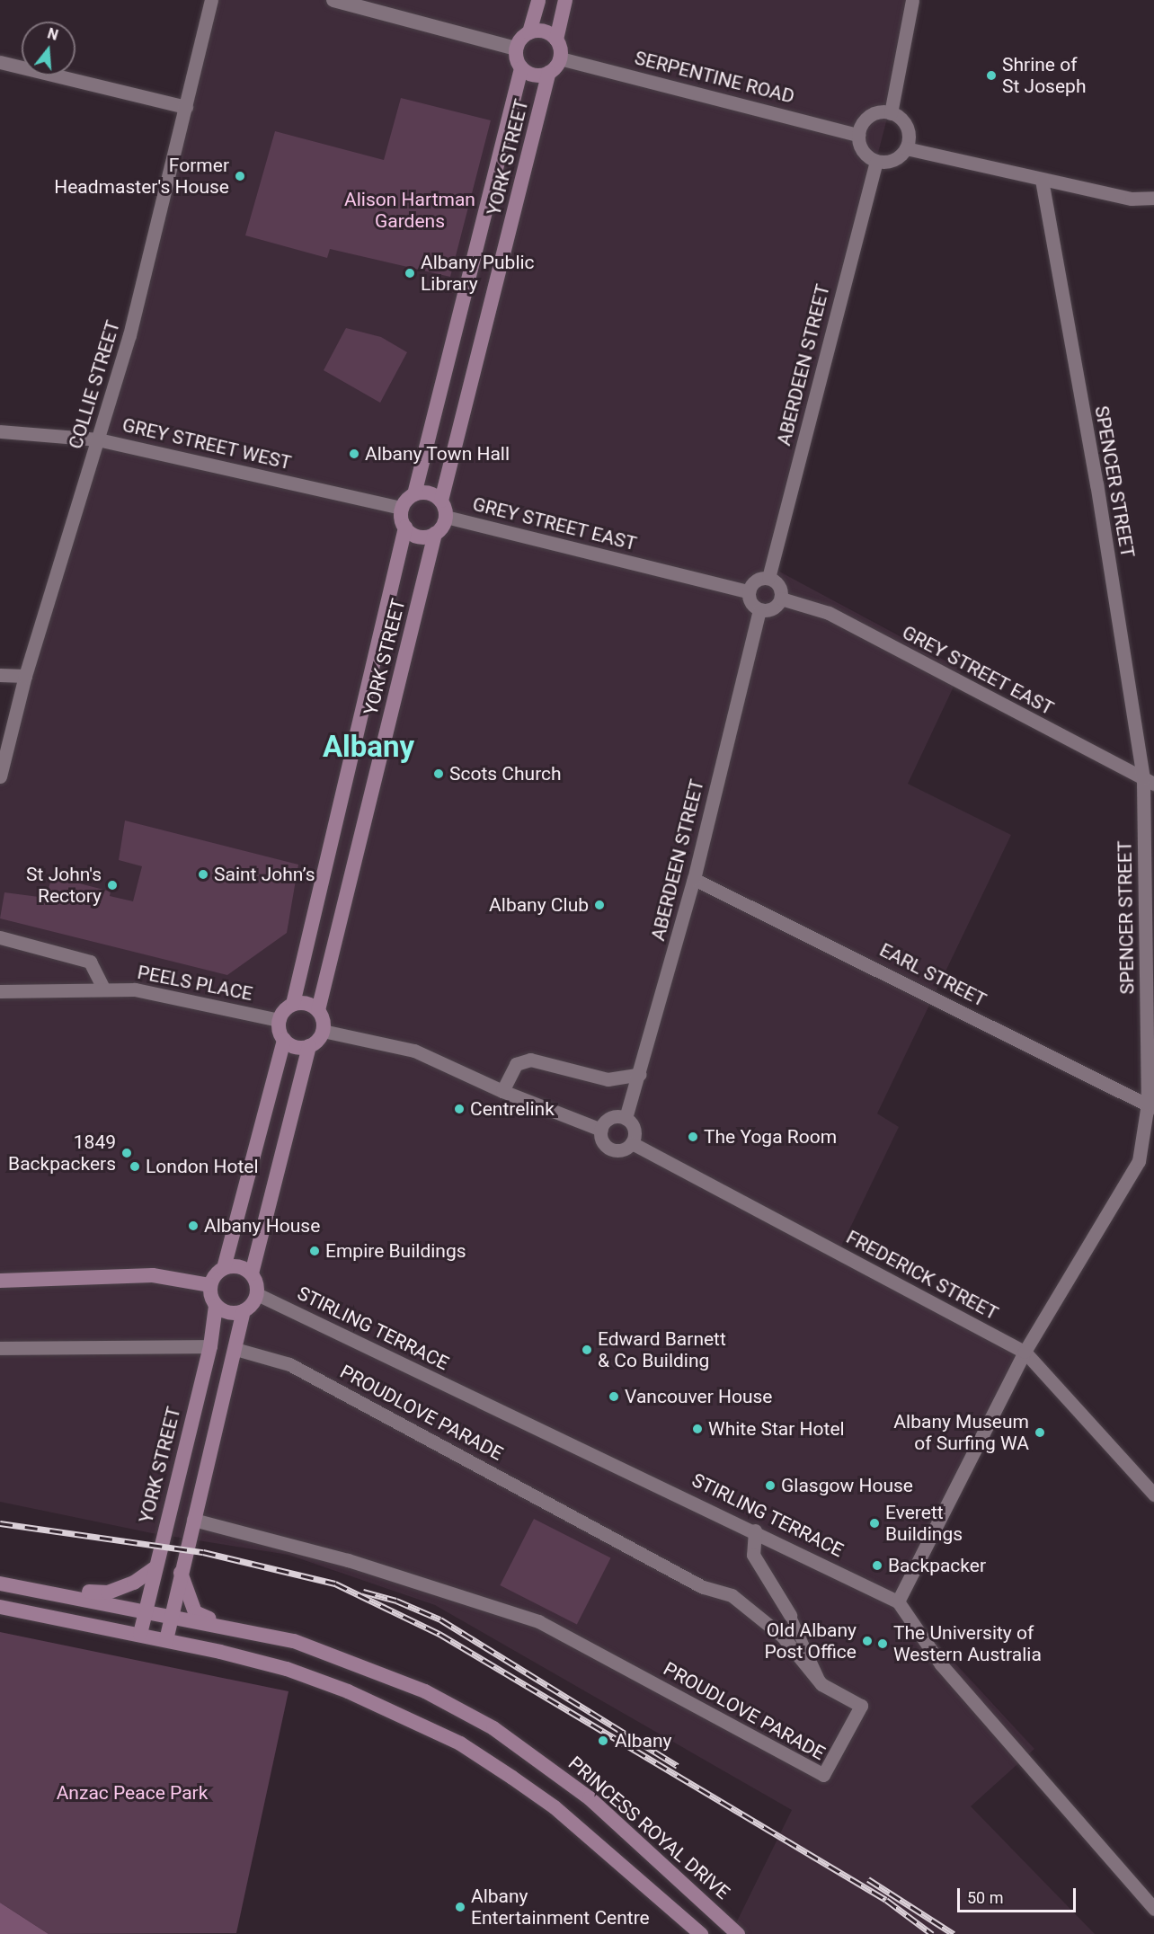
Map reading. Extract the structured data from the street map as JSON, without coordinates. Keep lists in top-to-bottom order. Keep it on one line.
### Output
{"streets":{"main road":["YORK STREET","PRINCESS ROYAL DRIVE"],"street":["SERPENTINE ROAD","ABERDEEN STREET","COLLIE STREET","GREY STREET WEST","SPENCER STREET","GREY STREET EAST","EARL STREET","PEELS PLACE","FREDERICK STREET","STIRLING TERRACE","PROUDLOVE PARADE"]},"crossings":[["SERPENTINE ROAD","YORK STREET"],["SERPENTINE ROAD","ABERDEEN STREET"],["YORK STREET","GREY STREET WEST"],["YORK STREET","GREY STREET EAST"],["YORK STREET","PEELS PLACE"],["YORK STREET","STIRLING TERRACE"],["YORK STREET","PRINCESS ROYAL DRIVE"],["ABERDEEN STREET","GREY STREET EAST"],["ABERDEEN STREET","EARL STREET"],["ABERDEEN STREET","FREDERICK STREET"],["COLLIE STREET","GREY STREET WEST"],["GREY STREET WEST","GREY STREET EAST"],["SPENCER STREET","GREY STREET EAST"],["SPENCER STREET","EARL STREET"],["SPENCER STREET","FREDERICK STREET"],["SPENCER STREET","STIRLING TERRACE"]],"districts":["Albany"],"parks":["Alison Hartman Gardens","Anzac Peace Park"],"places":["Shrine of St Joseph","Former Headmaster's House","Albany Public Library","Albany Town Hall","Scots Church","Saint John’s","St John's Rectory","Albany Club","Centrelink","The Yoga Room","1849 Backpackers","London Hotel","Albany House","Empire Buildings","Edward Barnett & Co Building","Vancouver House","White Star Hotel","Albany Museum of Surfing WA","Glasgow House","Everett Buildings","Backpacker","Old Albany Post Office","The University of Western Australia","Albany","Albany Entertainment Centre"],"scale_bar":"50 m","north":"top"}
